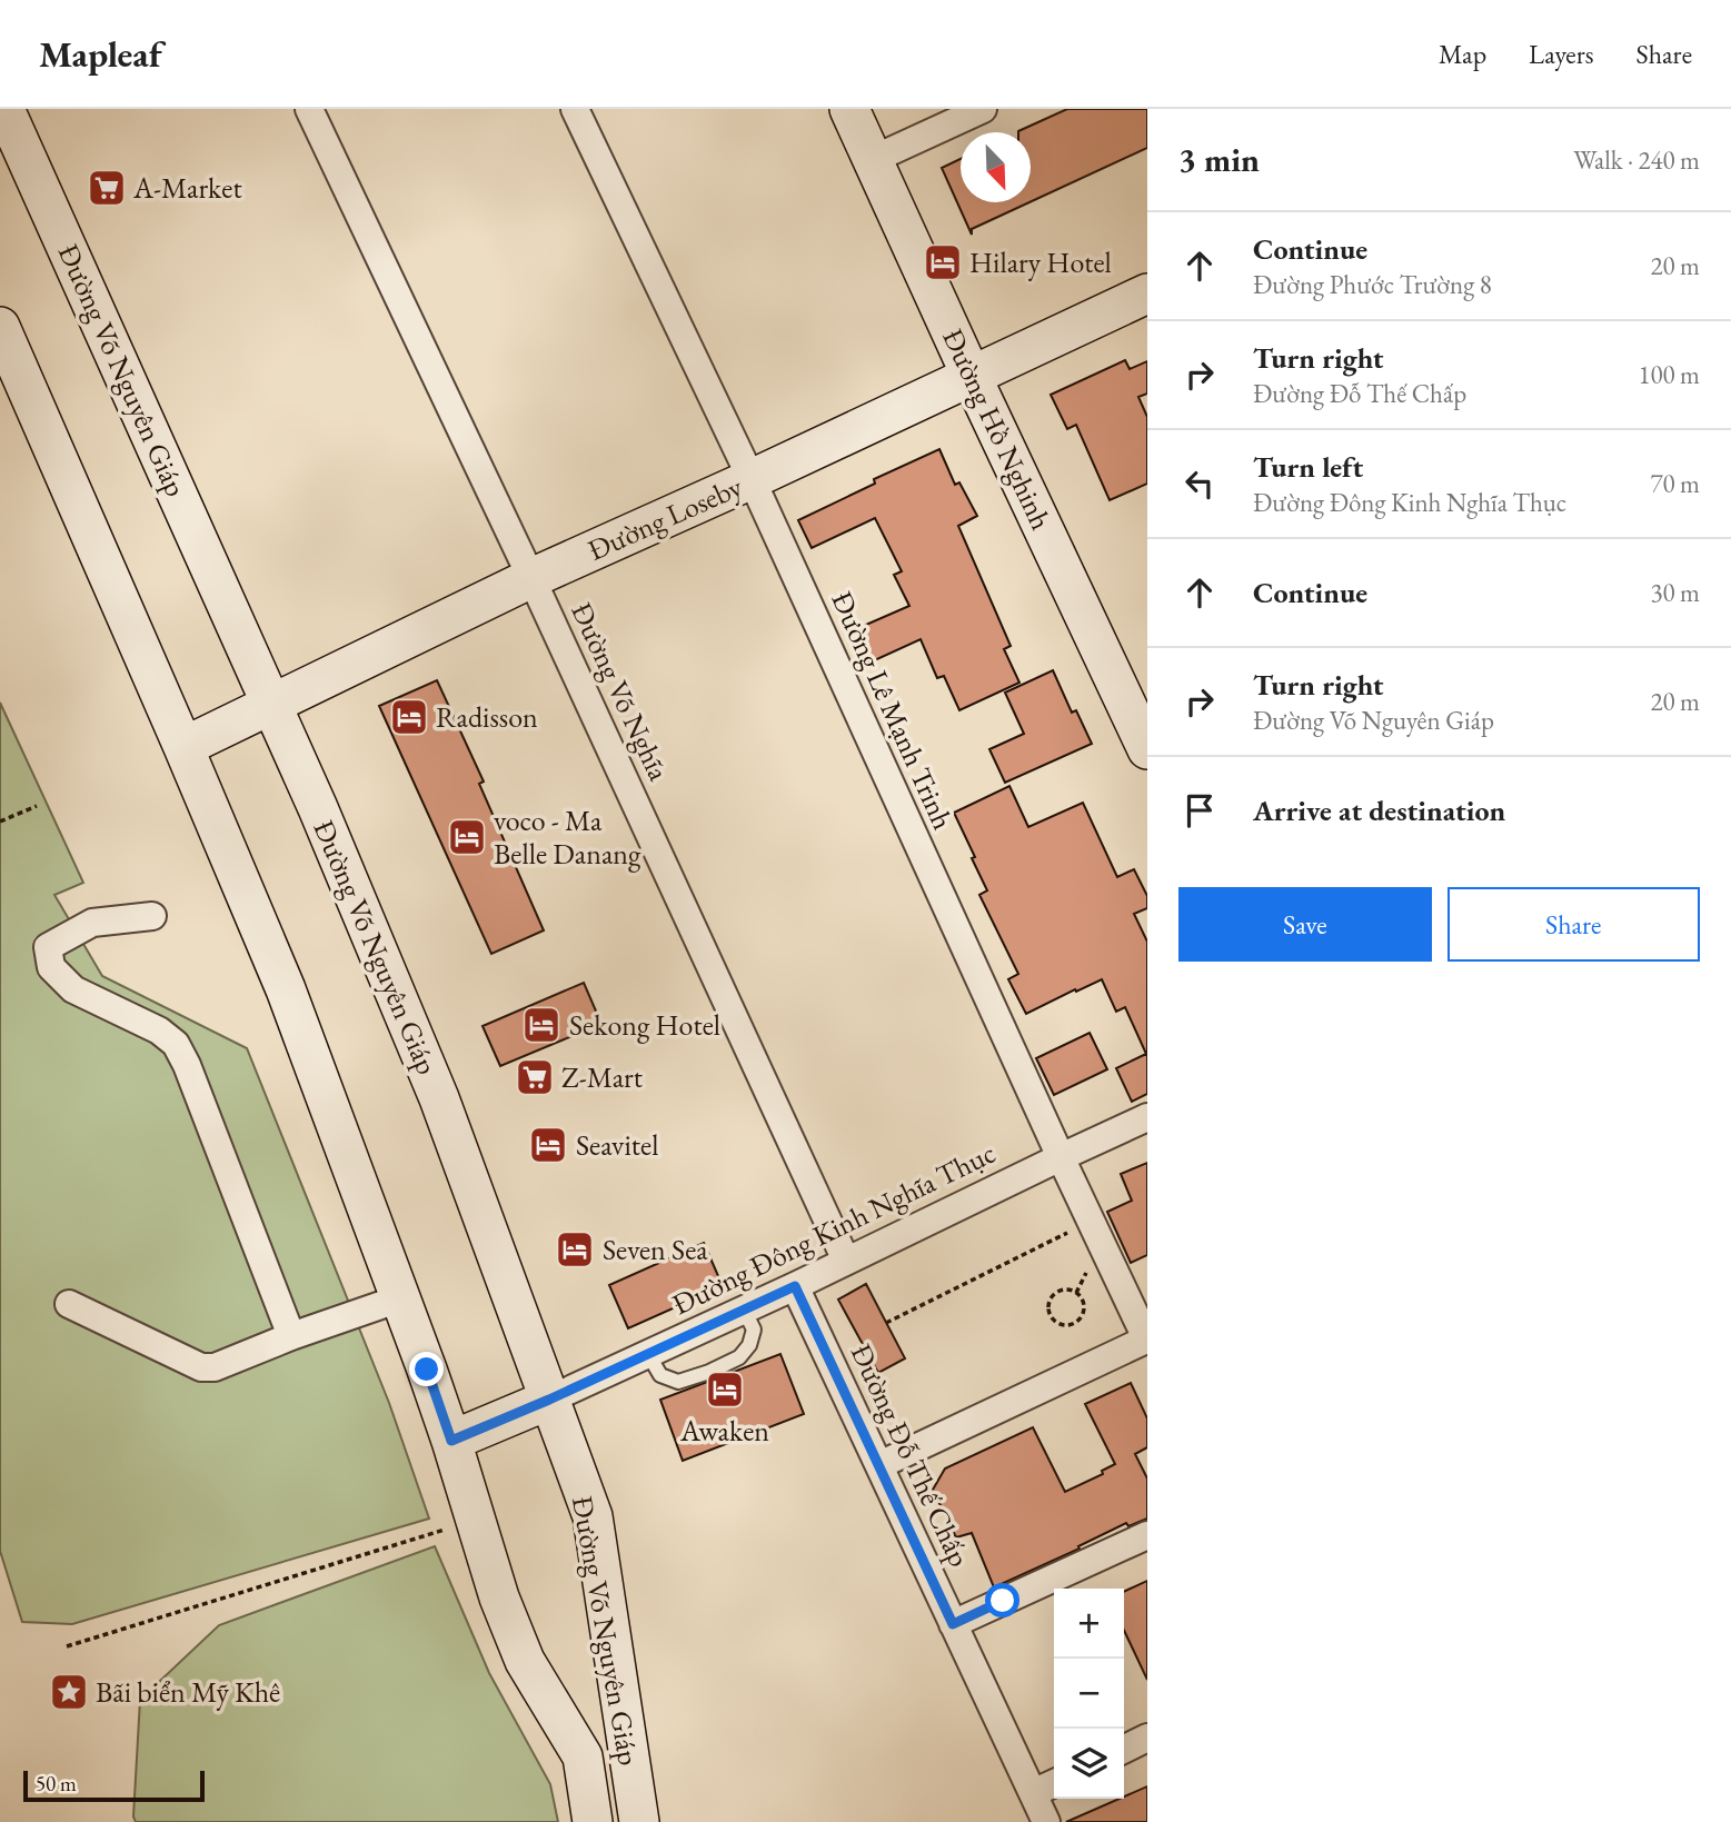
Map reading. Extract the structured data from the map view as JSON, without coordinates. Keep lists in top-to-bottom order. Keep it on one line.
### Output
{"streets":{"main road":["Đường Võ Nguyên Giáp","Đường Hồ Nghinh","Đường Loseby"],"street":["Đường Võ Nghĩa","Đường Lê Mạnh Trinh","Đường Đông Kinh Nghĩa Thục","Đường Đỗ Thế Chấp"]},"crossings":[["Đường Võ Nguyên Giáp","Đường Loseby"],["Đường Võ Nguyên Giáp","Đường Đông Kinh Nghĩa Thục"],["Đường Hồ Nghinh","Đường Loseby"],["Đường Loseby","Đường Võ Nghĩa"],["Đường Loseby","Đường Lê Mạnh Trinh"],["Đường Võ Nghĩa","Đường Đông Kinh Nghĩa Thục"],["Đường Lê Mạnh Trinh","Đường Đông Kinh Nghĩa Thục"],["Đường Đông Kinh Nghĩa Thục","Đường Đỗ Thế Chấp"]],"places":{"supermarket":["A-Market","Z-Mart"],"hotel":["Hilary Hotel","Radisson","voco - Ma Belle Danang","Sekong Hotel","Seavitel","Seven Sea","Awaken"],"place":["Bãi biển Mỹ Khê"]},"scale_bar":"50 m","north":"bottom right","page":{"header":"Mapleaf","nav":["Map","Layers","Share"],"heading":["3 min","Walk · 240 m"],"list":[["Continue","Đường Phước Trường 8","20 m"],["Turn right","Đường Đỗ Thế Chấp","100 m"],["Turn left","Đường Đông Kinh Nghĩa Thục","70 m"],["Continue","30 m"],["Turn right","Đường Võ Nguyên Giáp","20 m"],"Arrive at destination"],"buttons":["Save","Share"],"map_buttons":["+","−"],"scale":"50 m"}}
